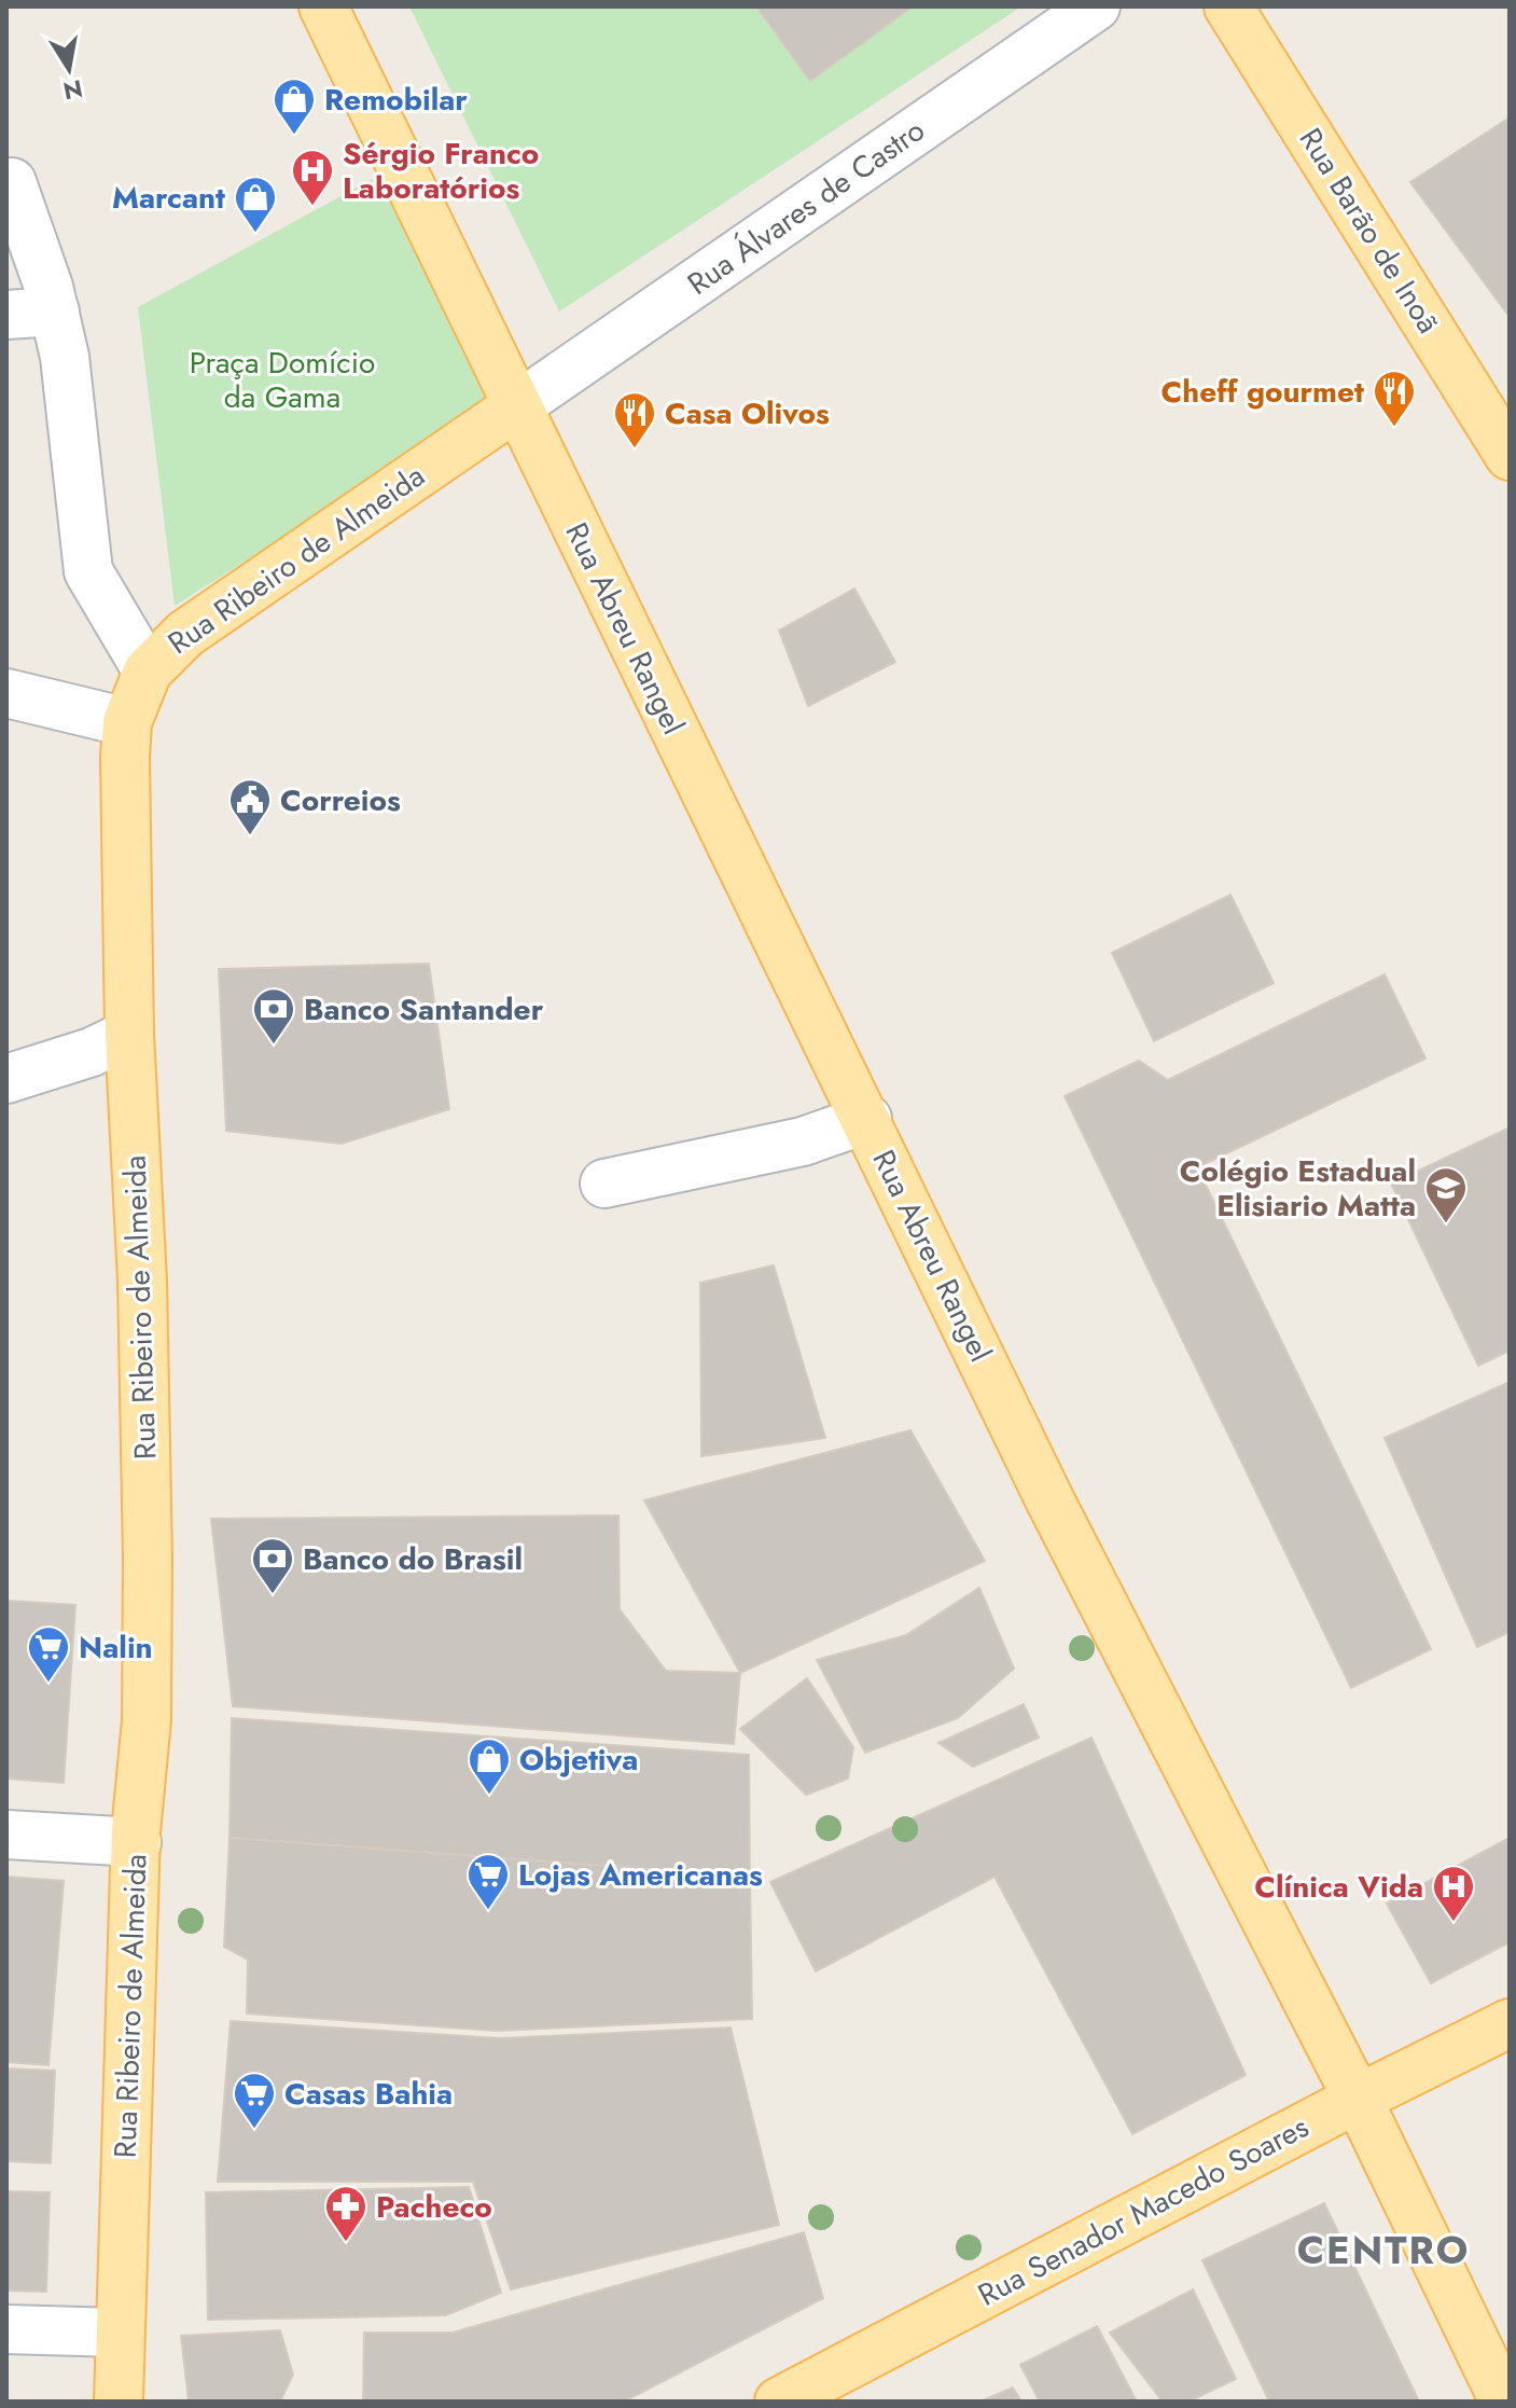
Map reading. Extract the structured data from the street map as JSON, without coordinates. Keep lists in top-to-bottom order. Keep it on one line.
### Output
{"streets":{"main road":["Rua Barão de Inoã","Rua Ribeiro de Almeida","Rua Abreu Rangel","Rua Senador Macedo Soares"],"street":["Rua Álvares de Castro"]},"crossings":[["Rua Álvares de Castro","Rua Ribeiro de Almeida"],["Rua Álvares de Castro","Rua Abreu Rangel"],["Rua Ribeiro de Almeida","Rua Abreu Rangel"],["Rua Abreu Rangel","Rua Senador Macedo Soares"]],"districts":["CENTRO"],"parks":["Praça Domício da Gama"],"places":{"shop":["Remobilar","Marcant","Objetiva"],"hospital":["Sérgio Franco Laboratórios","Clínica Vida"],"restaurant":["Cheff gourmet","Casa Olivos"],"public building":["Correios"],"bank":["Banco Santander","Banco do Brasil"],"school or university":["Colégio Estadual Elisiario Matta"],"supermarket":["Nalin","Lojas Americanas","Casas Bahia"],"pharmacy":["Pacheco"]},"north":"bottom"}
